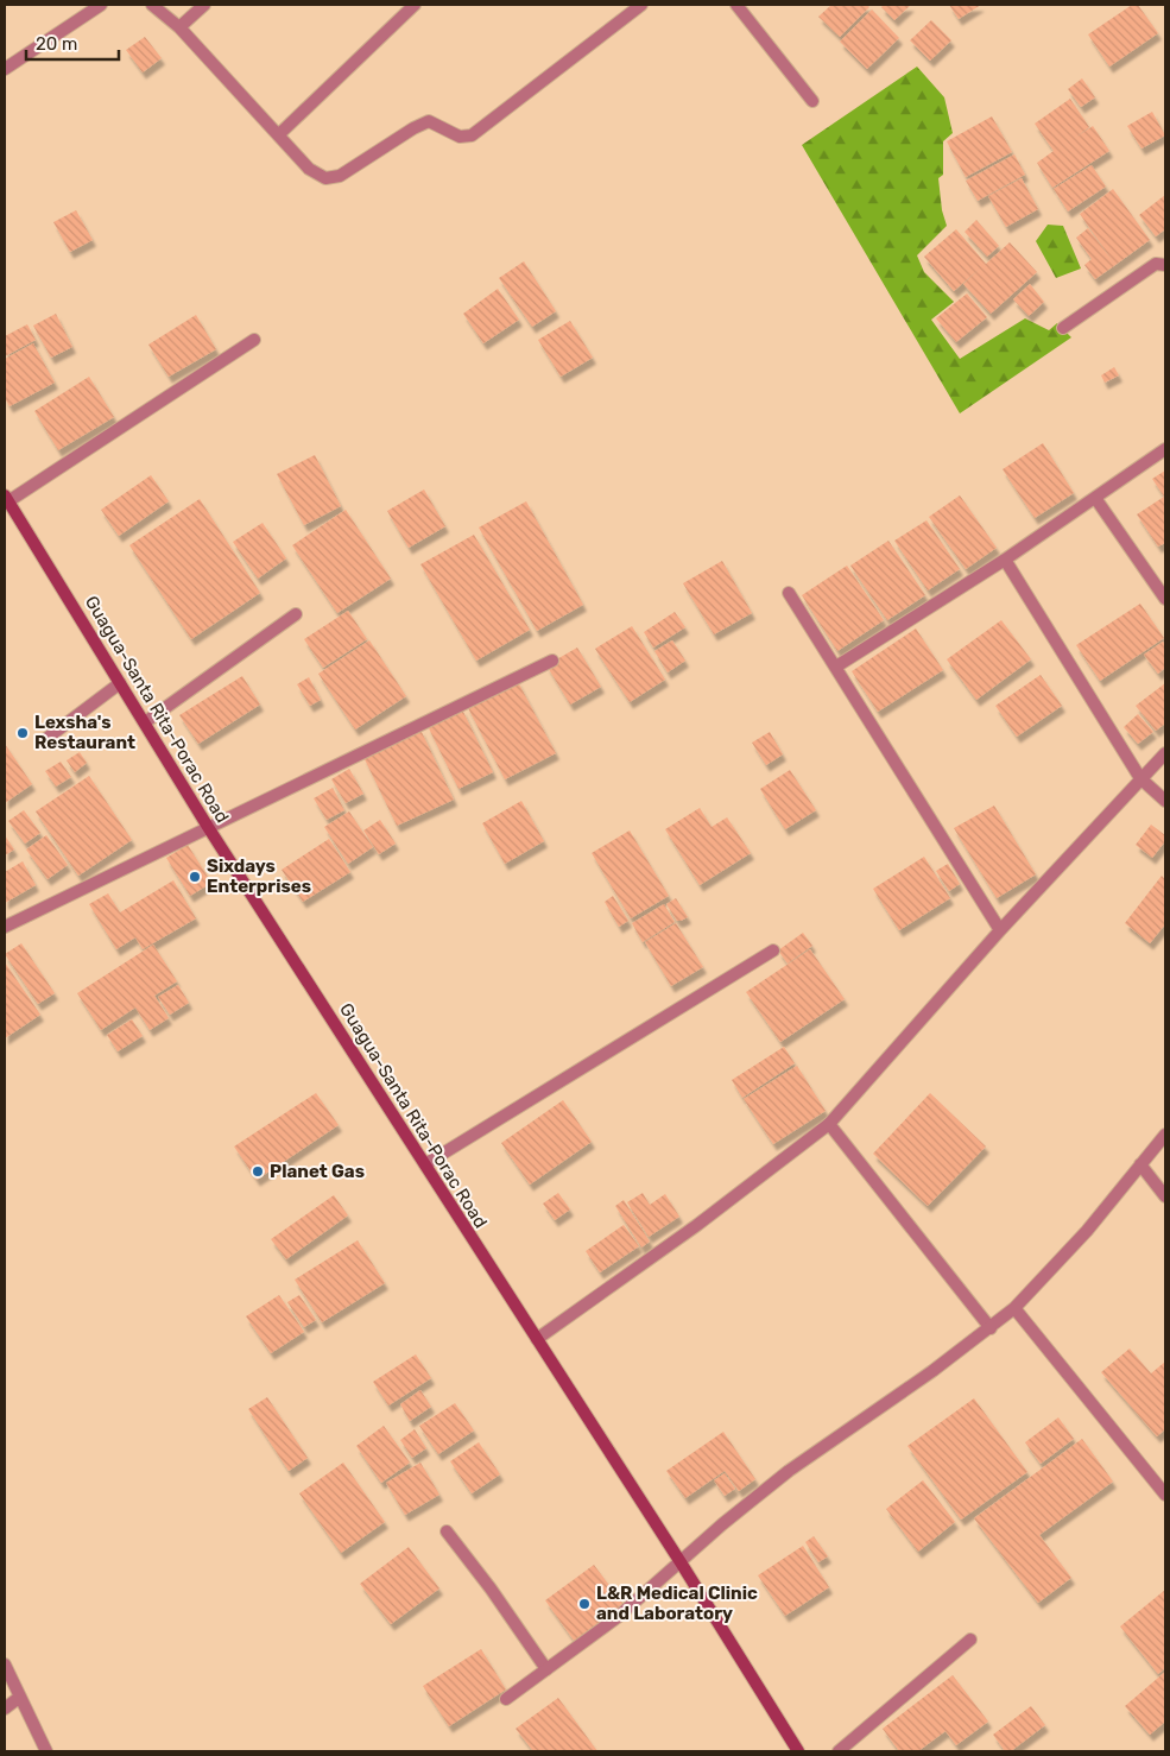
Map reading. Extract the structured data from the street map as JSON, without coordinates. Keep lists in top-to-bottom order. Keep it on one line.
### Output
{"streets":{"main road":["Guagua-Santa Rita-Porac Road"]},"places":["Lexsha's Restaurant","Sixdays Enterprises","Planet Gas","L&R Medical Clinic and Laboratory"],"scale_bar":"20 m"}
